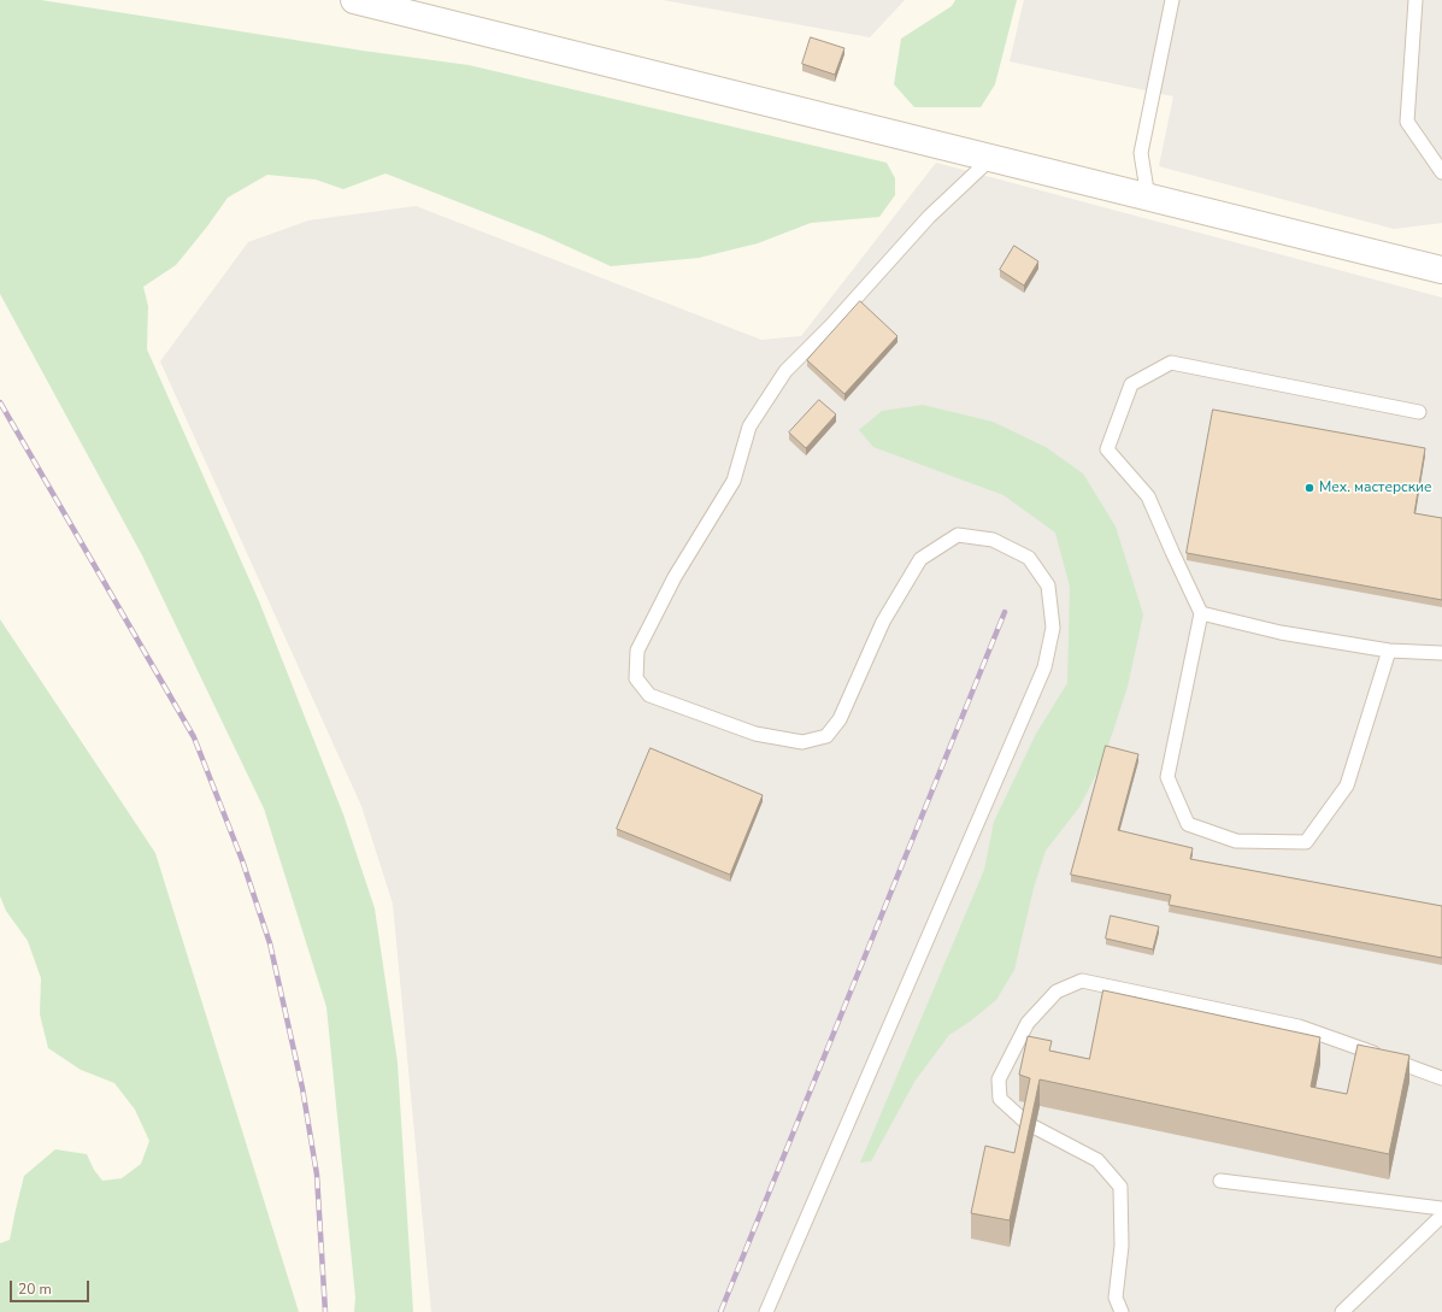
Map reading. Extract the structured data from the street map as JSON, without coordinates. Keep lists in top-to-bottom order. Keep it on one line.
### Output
{"places":["Мех. мастерские"],"scale_bar":"20 m"}
